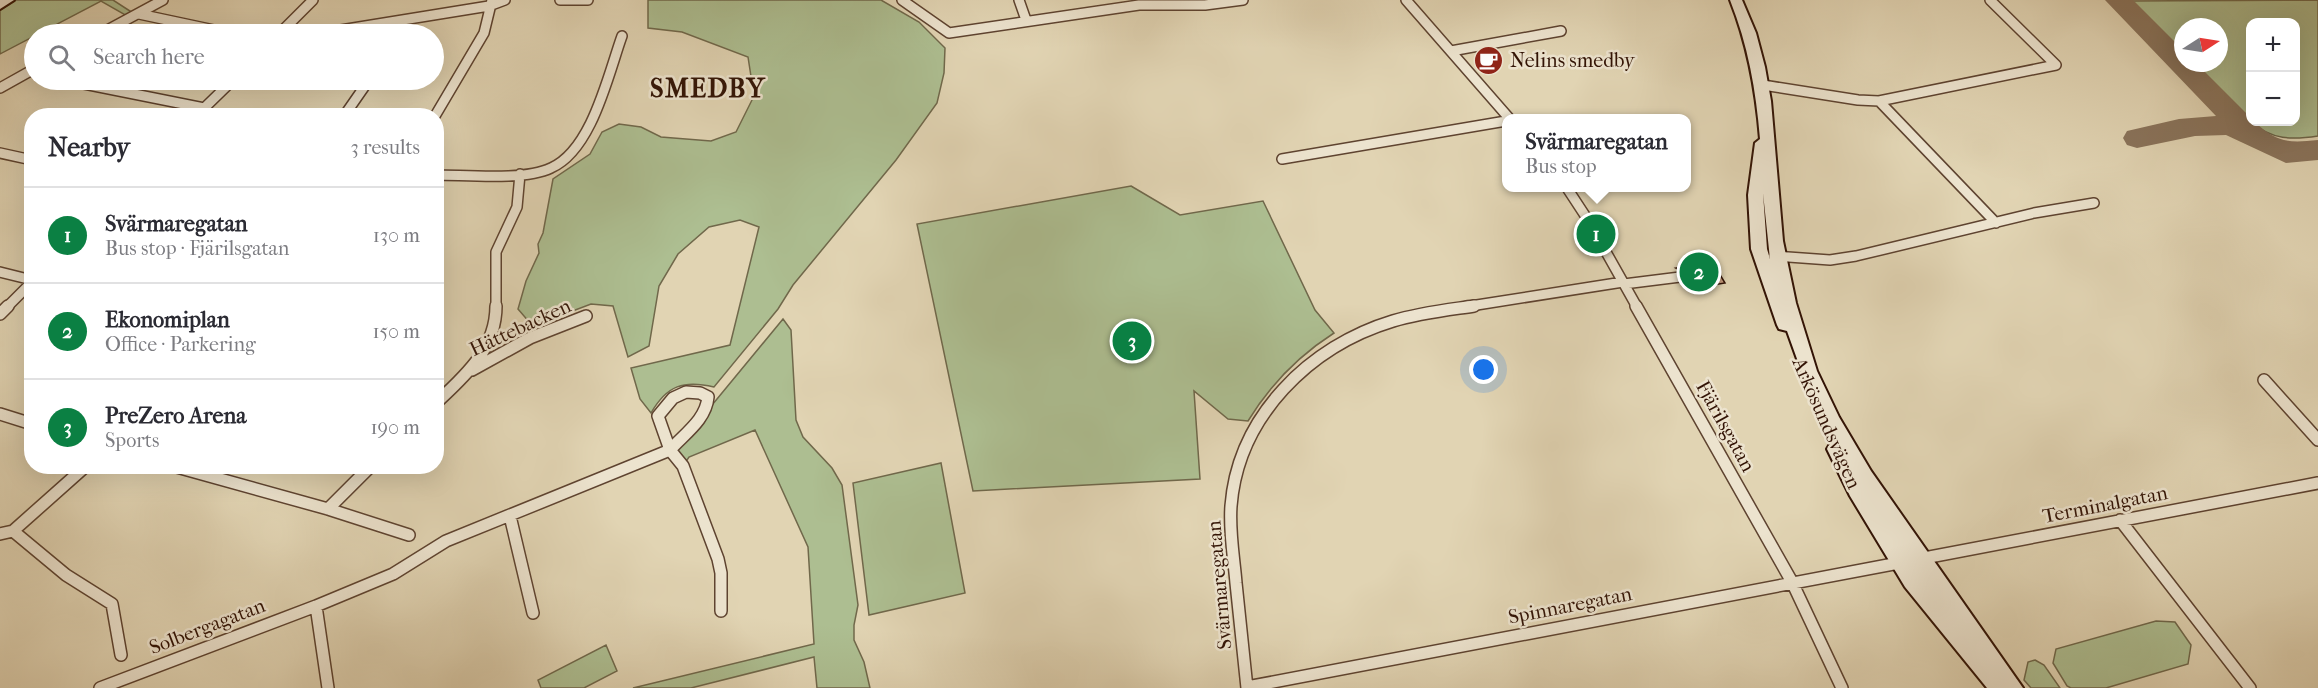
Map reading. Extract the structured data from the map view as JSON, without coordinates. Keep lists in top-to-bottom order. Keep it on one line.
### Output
{"streets":{"main road":["Arkösundsvägen"],"street":["Hättebacken","Fjärilsgatan","Terminalgatan","Svärmaregatan","Spinnaregatan","Solbergagatan"]},"crossings":[["Arkösundsvägen","Terminalgatan"],["Arkösundsvägen","Spinnaregatan"],["Fjärilsgatan","Svärmaregatan"],["Fjärilsgatan","Spinnaregatan"],["Terminalgatan","Spinnaregatan"],["Svärmaregatan","Spinnaregatan"]],"districts":["SMEDBY"],"places":{"cafe":["Nelins smedby"]},"north":"right","page":{"map_buttons":["+","−"],"search":"Search here","heading":["Nearby","3 results"],"popup":["Svärmaregatan","Bus stop"],"list":[{"mark":"1","name":"Svärmaregatan","note":"Bus stop · Fjärilsgatan","value":"130 m"},{"mark":"2","name":"Ekonomiplan","note":"Office · Parkering","value":"150 m"},{"mark":"3","name":"PreZero Arena","note":"Sports","value":"190 m"}],"pins":["1","2","3"]}}
